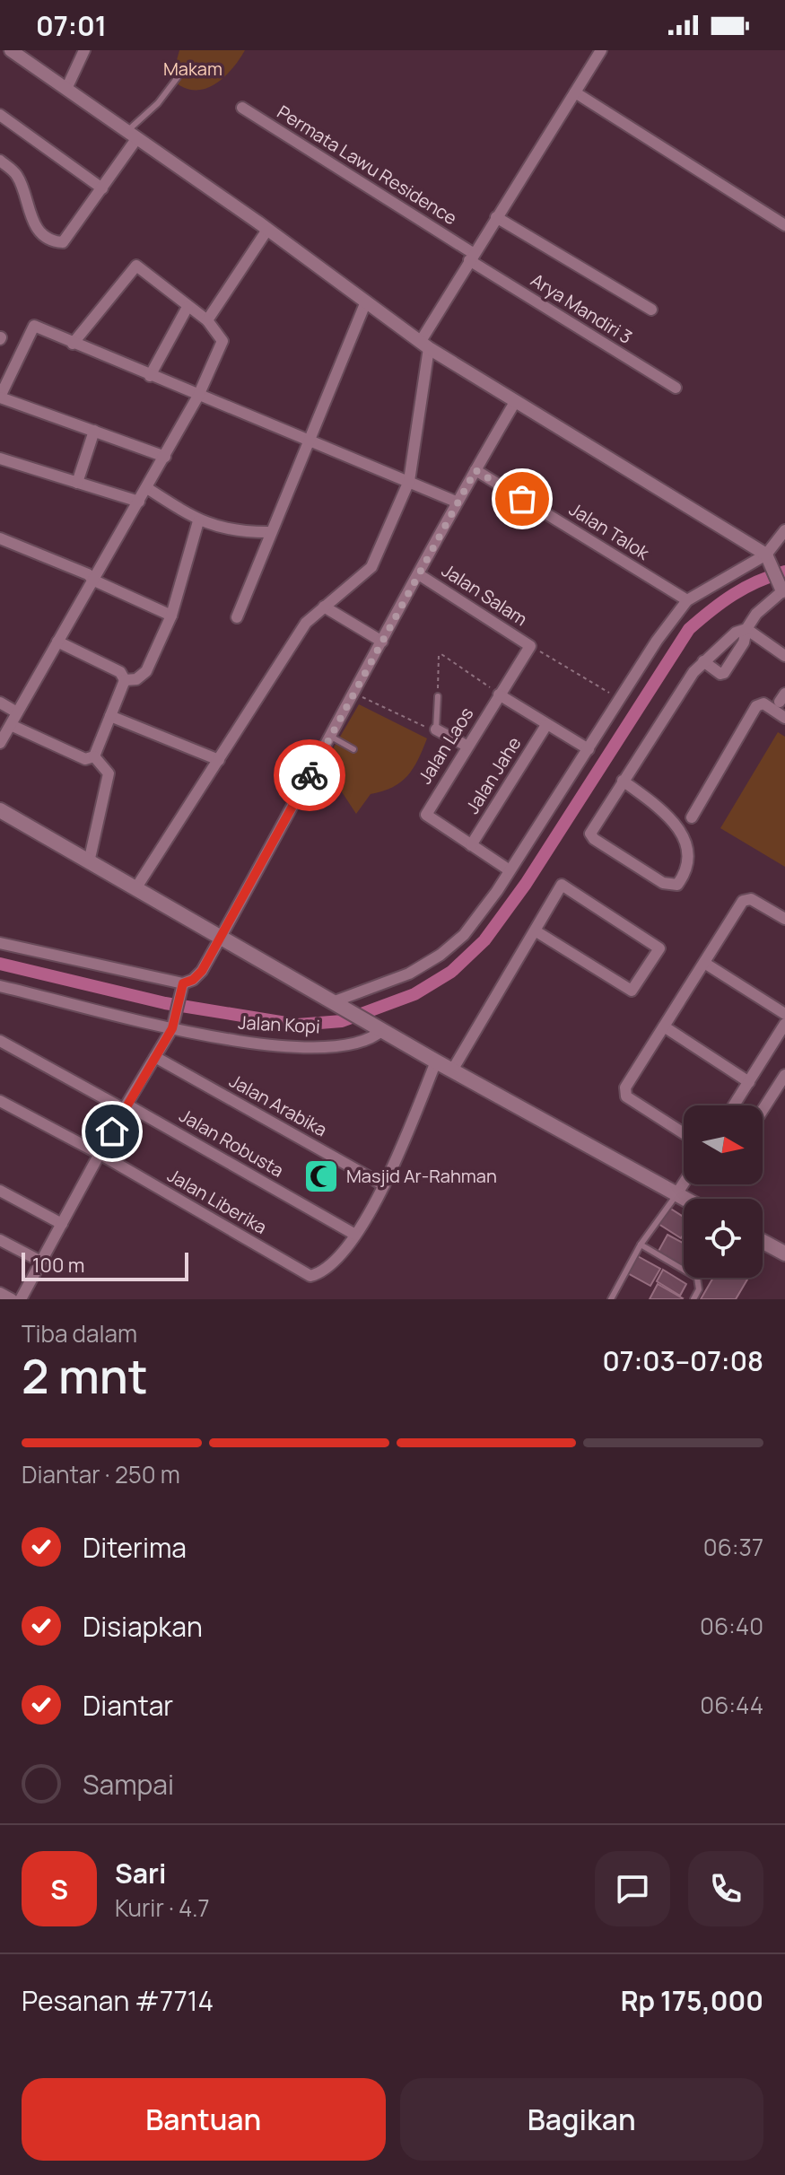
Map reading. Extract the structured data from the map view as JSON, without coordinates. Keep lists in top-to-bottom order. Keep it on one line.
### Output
{"streets":{"street":["Permata Lawu Residence","Arya Mandiri 3","Jalan Talok","Jalan Salam","Jalan Laos","Jalan Jahe","Jalan Kopi","Jalan Arabika","Jalan Robusta","Jalan Liberika"]},"crossings":[["Permata Lawu Residence","Arya Mandiri 3"],["Jalan Salam","Jalan Laos"],["Jalan Laos","Jalan Jahe"],["Jalan Robusta","Jalan Liberika"]],"parks":["Makam"],"places":{"mosque":["Masjid Ar-Rahman"]},"scale_bar":"100 m","north":"right","page":{"status":"07:01","scale":"100 m","heading":["2 mnt","Tiba dalam","07:03–07:08"],"panel":["Sari","Kurir · 4.7","Pesanan #7714","Rp 175,000"],"bar":"Diantar · 250 m","list":[["Diterima","06:37"],["Disiapkan","06:40"],["Diantar","06:44"],"Sampai"],"round":"S","buttons":["Bantuan","Bagikan"]}}
